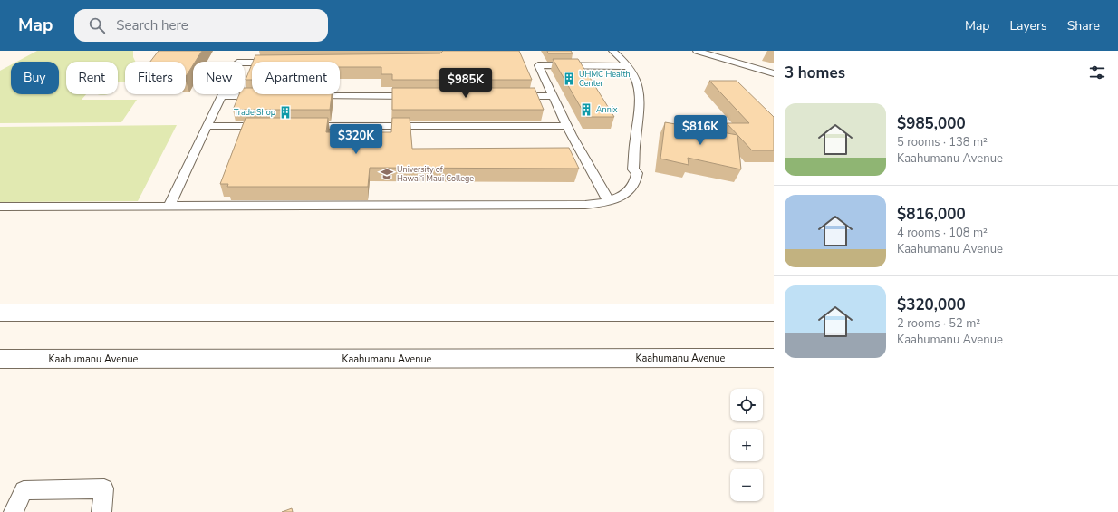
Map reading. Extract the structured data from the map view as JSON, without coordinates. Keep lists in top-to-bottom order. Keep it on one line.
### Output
{"streets":{"main road":["Kaahumanu Avenue"]},"places":{"building":["UHMC Health Center","Annix","Trade Shop"],"school or university":["University of Hawai‘i Maui College"]},"page":{"header":"Map","search":"Search here","nav":["Map","Layers","Share"],"heading":"3 homes","chip":["Buy","Rent","Filters","New","Apartment"],"price":["$985K","$816K","$320K"],"list":[{"name":"$985,000","note":"5 rooms · 138 m² · Kaahumanu Avenue"},{"name":"$816,000","note":"4 rooms · 108 m² · Kaahumanu Avenue"},{"name":"$320,000","note":"2 rooms · 52 m² · Kaahumanu Avenue"}],"map_buttons":["+","−"]}}
